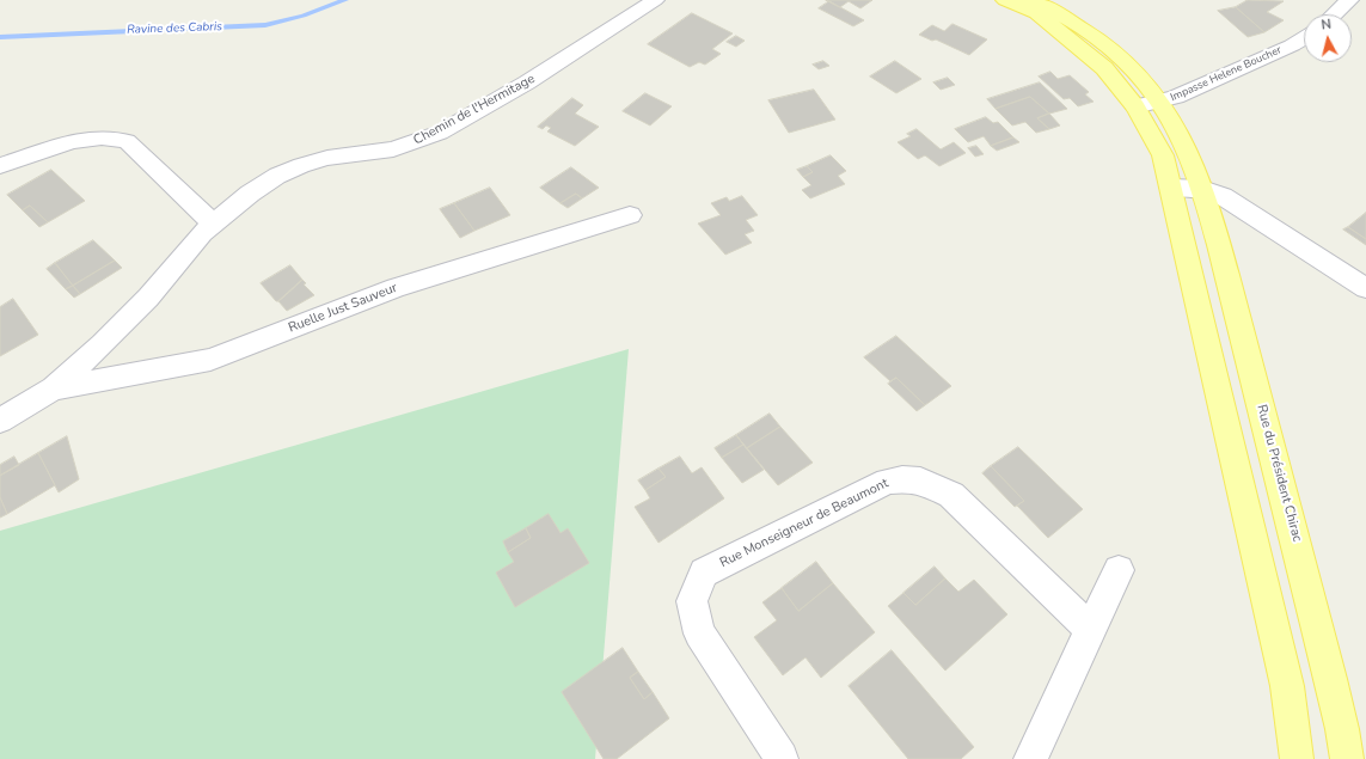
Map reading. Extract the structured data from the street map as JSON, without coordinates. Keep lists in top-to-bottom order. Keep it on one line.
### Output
{"streets":{"main road":["Rue du Président Chirac"],"street":["Impasse Helene Boucher","Chemin de l'Hermitage","Ruelle Just Sauveur","Rue Monseigneur de Beaumont"]},"crossings":[["Chemin de l'Hermitage","Ruelle Just Sauveur"]],"water":["Ravine des Cabris"],"north":"top"}
